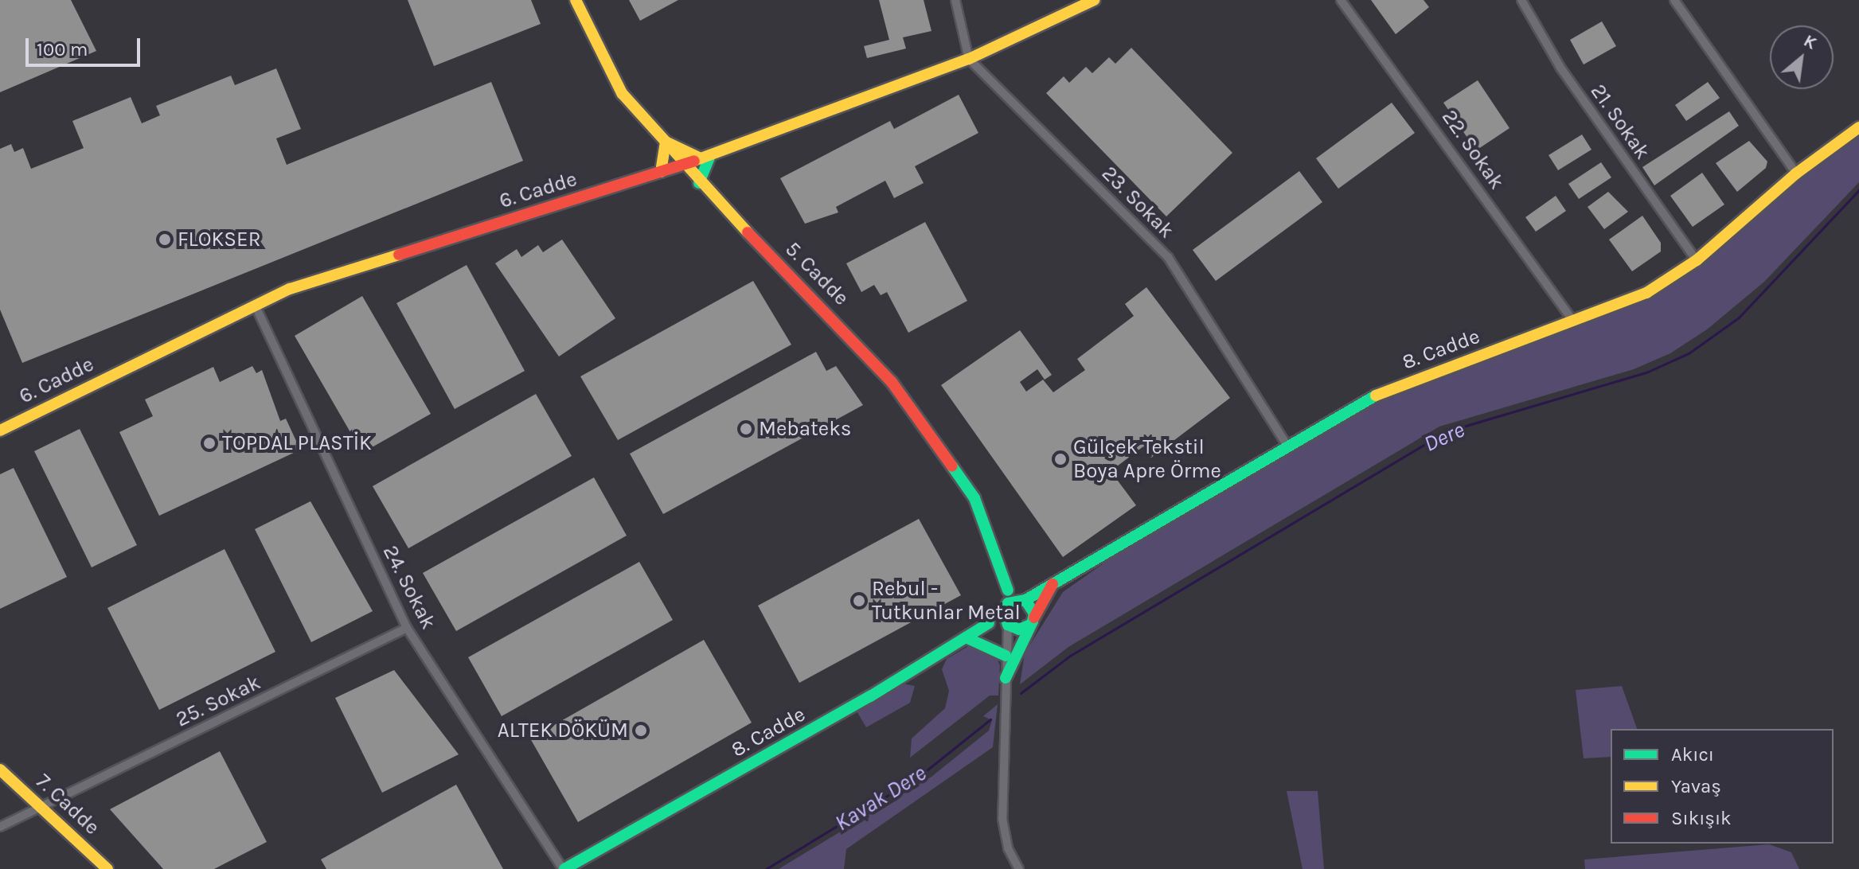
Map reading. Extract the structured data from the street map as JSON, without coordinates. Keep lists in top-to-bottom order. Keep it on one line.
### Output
{"streets":{"street":["21. Sokak","22. Sokak","6. Cadde","23. Sokak","5. Cadde","8. Cadde","24. Sokak","25. Sokak","7. Cadde"]},"crossings":[["21. Sokak","8. Cadde"],["22. Sokak","8. Cadde"],["6. Cadde","23. Sokak"],["6. Cadde","5. Cadde"],["6. Cadde","24. Sokak"],["23. Sokak","8. Cadde"],["5. Cadde","8. Cadde"],["8. Cadde","24. Sokak"],["24. Sokak","25. Sokak"],["25. Sokak","7. Cadde"]],"water":["Dere","Kavak Dere"],"places":["FLOKSER","Mebateks","TOPDAL PLASTİK","Gülçek Tekstil Boya Apre Örme","Rebul - Tutkunlar Metal","ALTEK DÖKÜM"],"legend":["Akıcı","Yavaş","Sıkışık"],"scale_bar":"100 m","north":"top right"}
